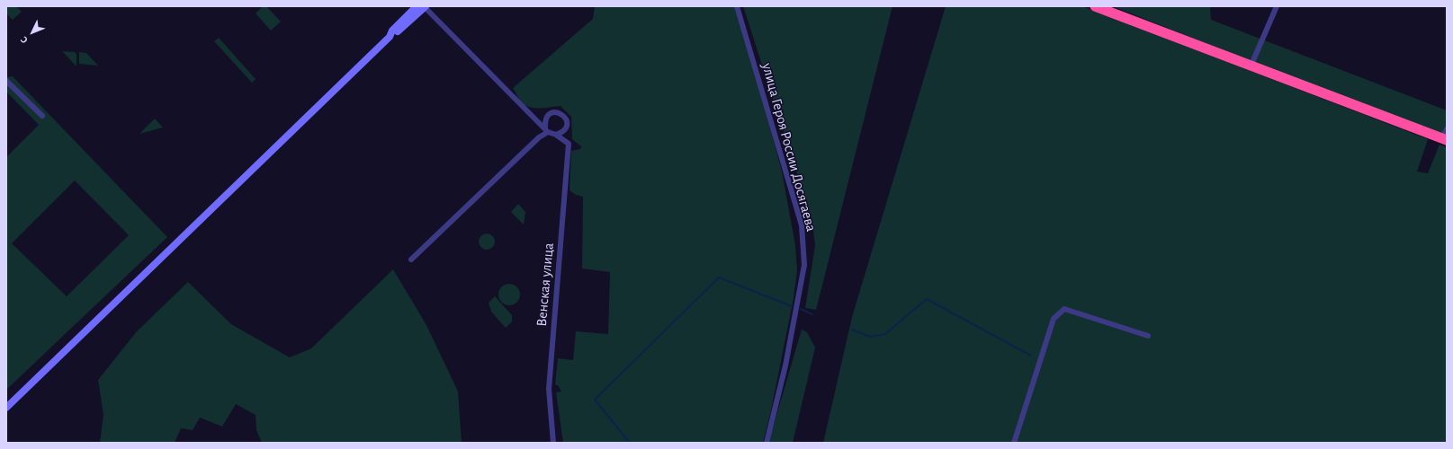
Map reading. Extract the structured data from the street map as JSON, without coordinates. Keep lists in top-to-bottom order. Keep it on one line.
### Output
{"streets":{"street":["улица Героя России Досягаева","Венская улица"]},"north":"bottom left"}
